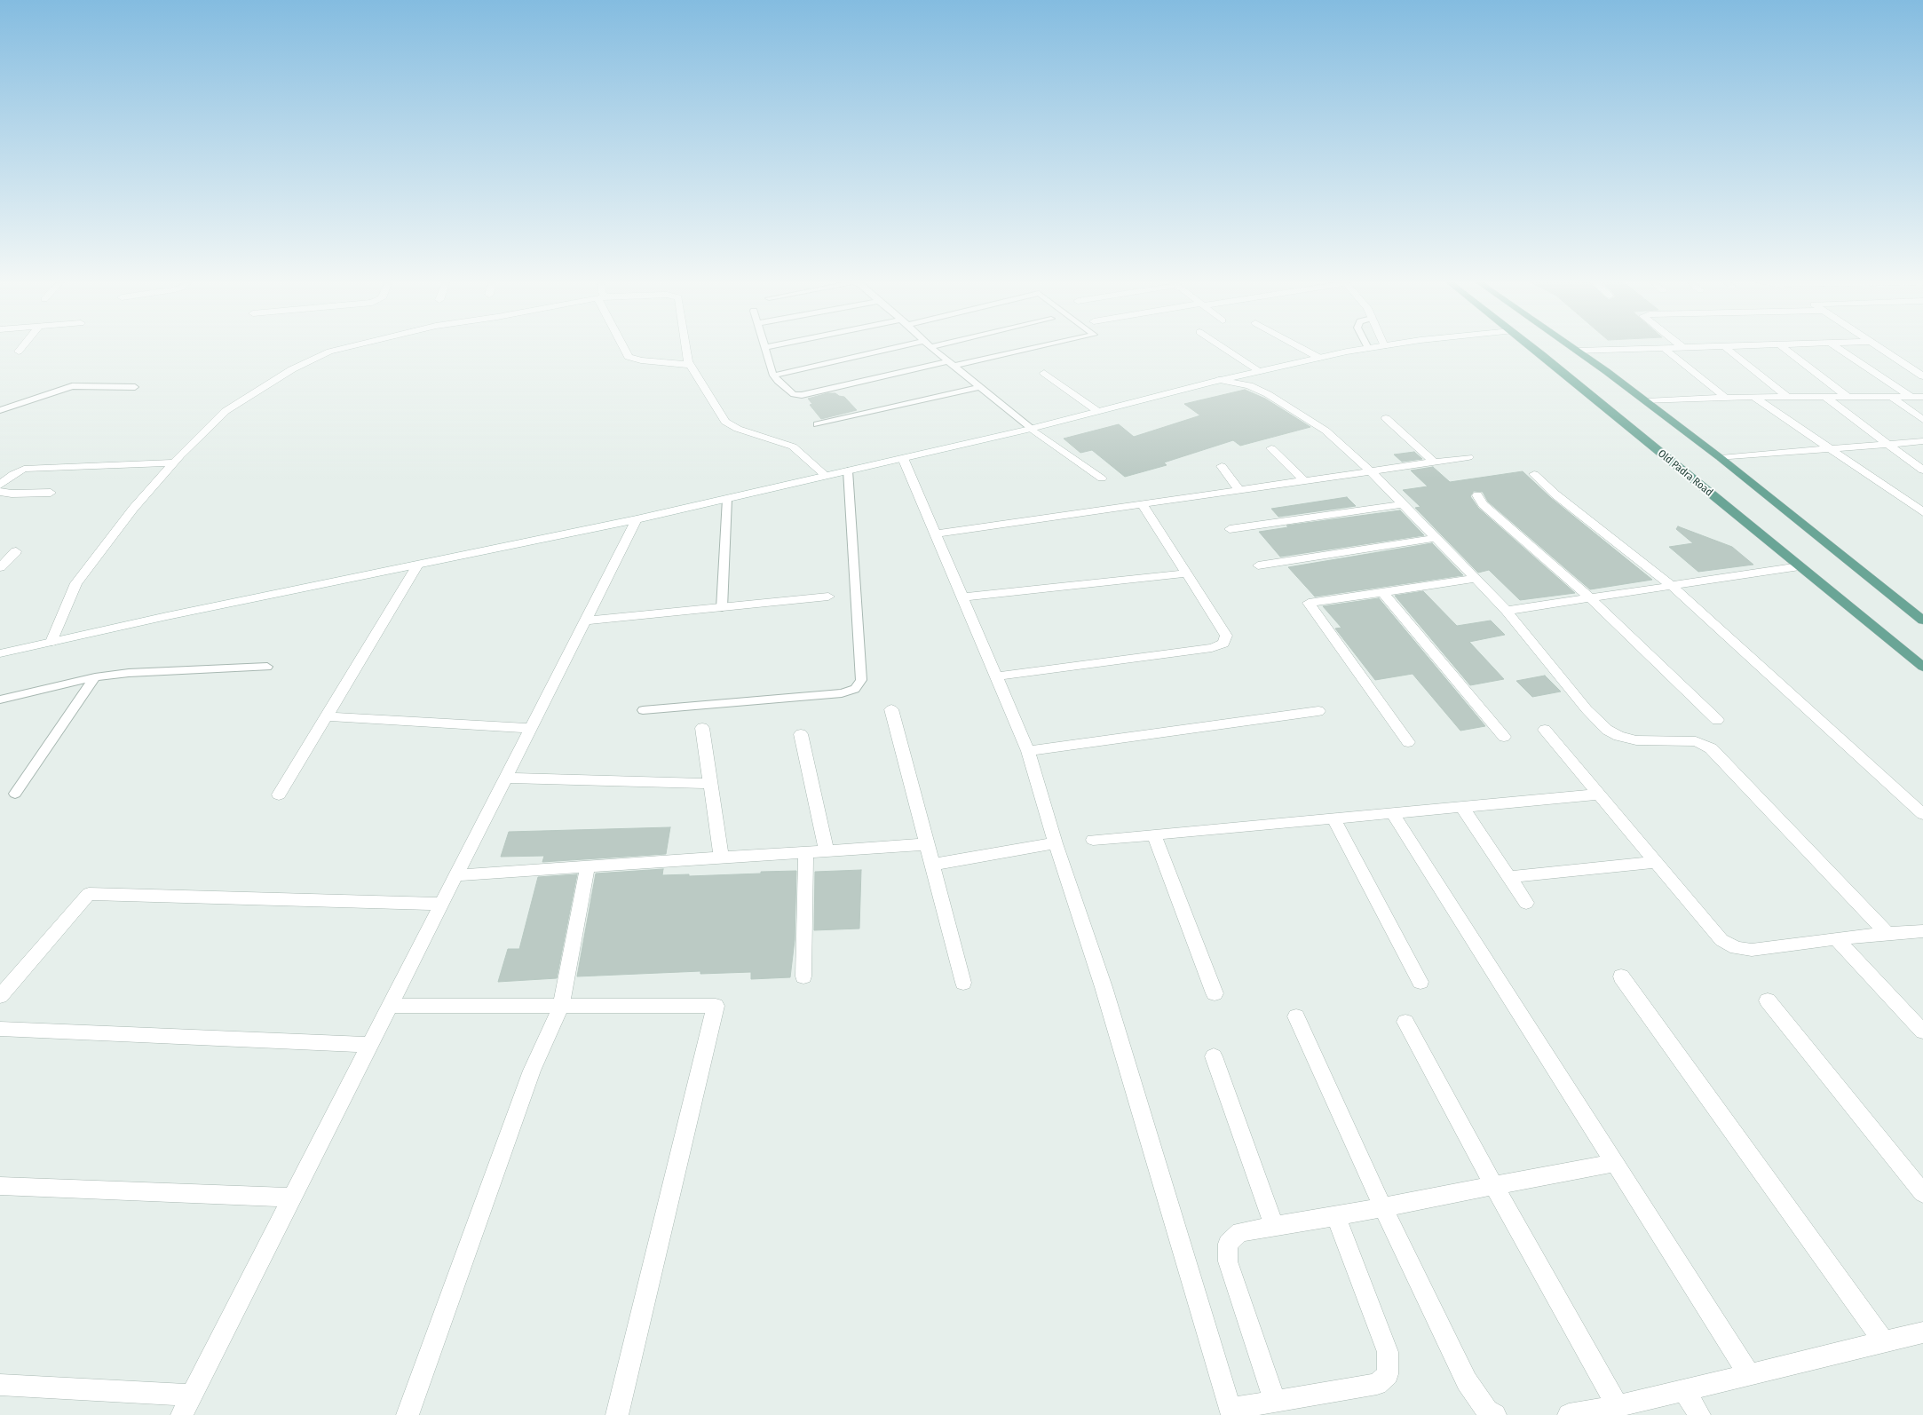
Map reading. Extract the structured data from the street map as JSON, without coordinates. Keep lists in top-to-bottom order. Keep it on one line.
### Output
{"streets":{"main road":["Old Padra Road"]}}
